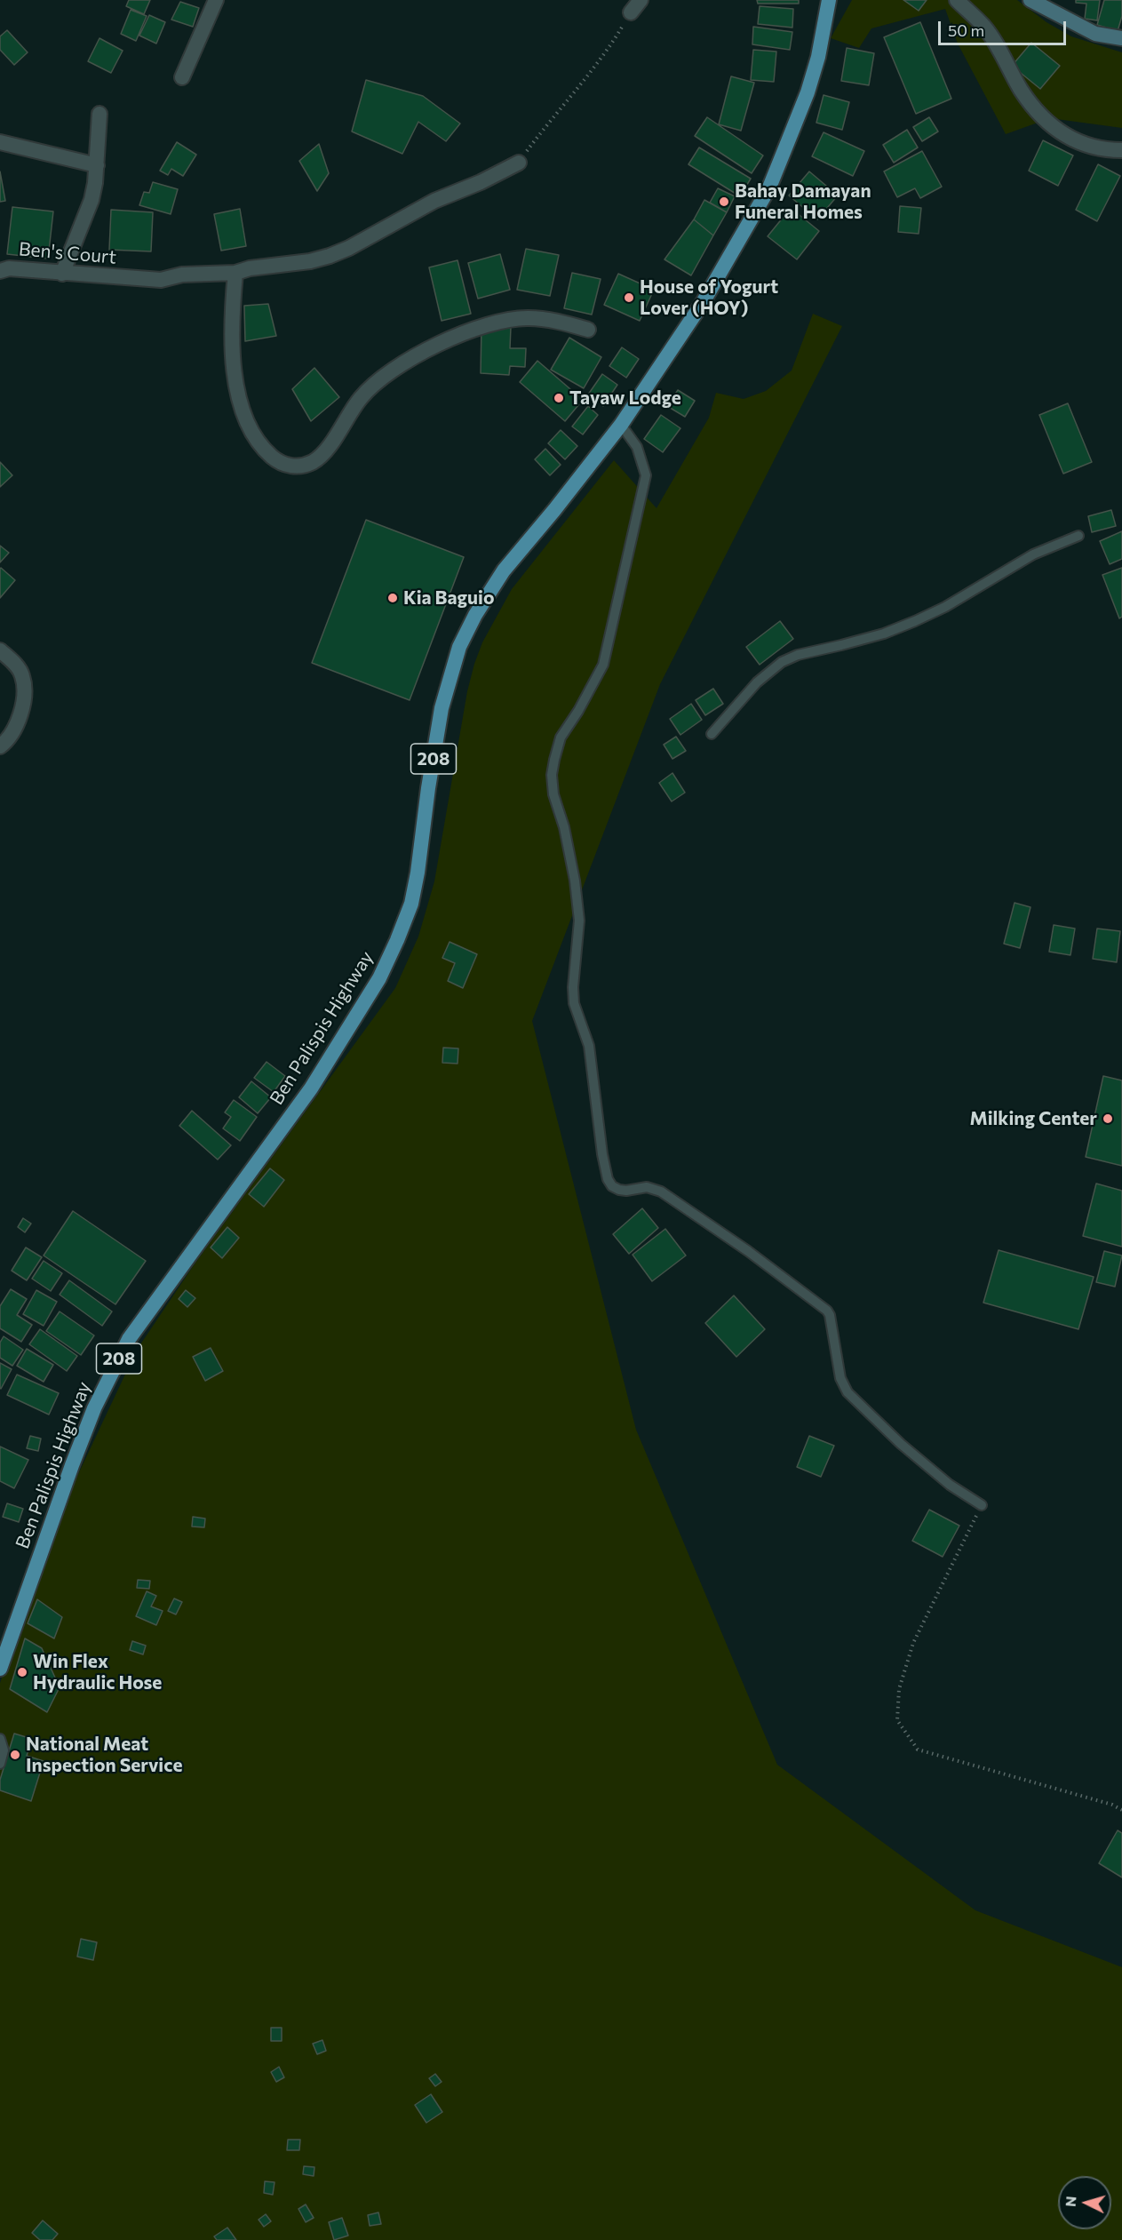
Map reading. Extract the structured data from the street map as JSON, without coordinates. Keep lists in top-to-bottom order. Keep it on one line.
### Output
{"streets":{"main road":["208","Ben Palispis Highway"],"street":["Ben's Court"]},"places":["Bahay Damayan Funeral Homes","House of Yogurt Lover (HOY)","Tayaw Lodge","Kia Baguio","Milking Center","Win Flex Hydraulic Hose","National Meat Inspection Service"],"scale_bar":"50 m","north":"left"}
